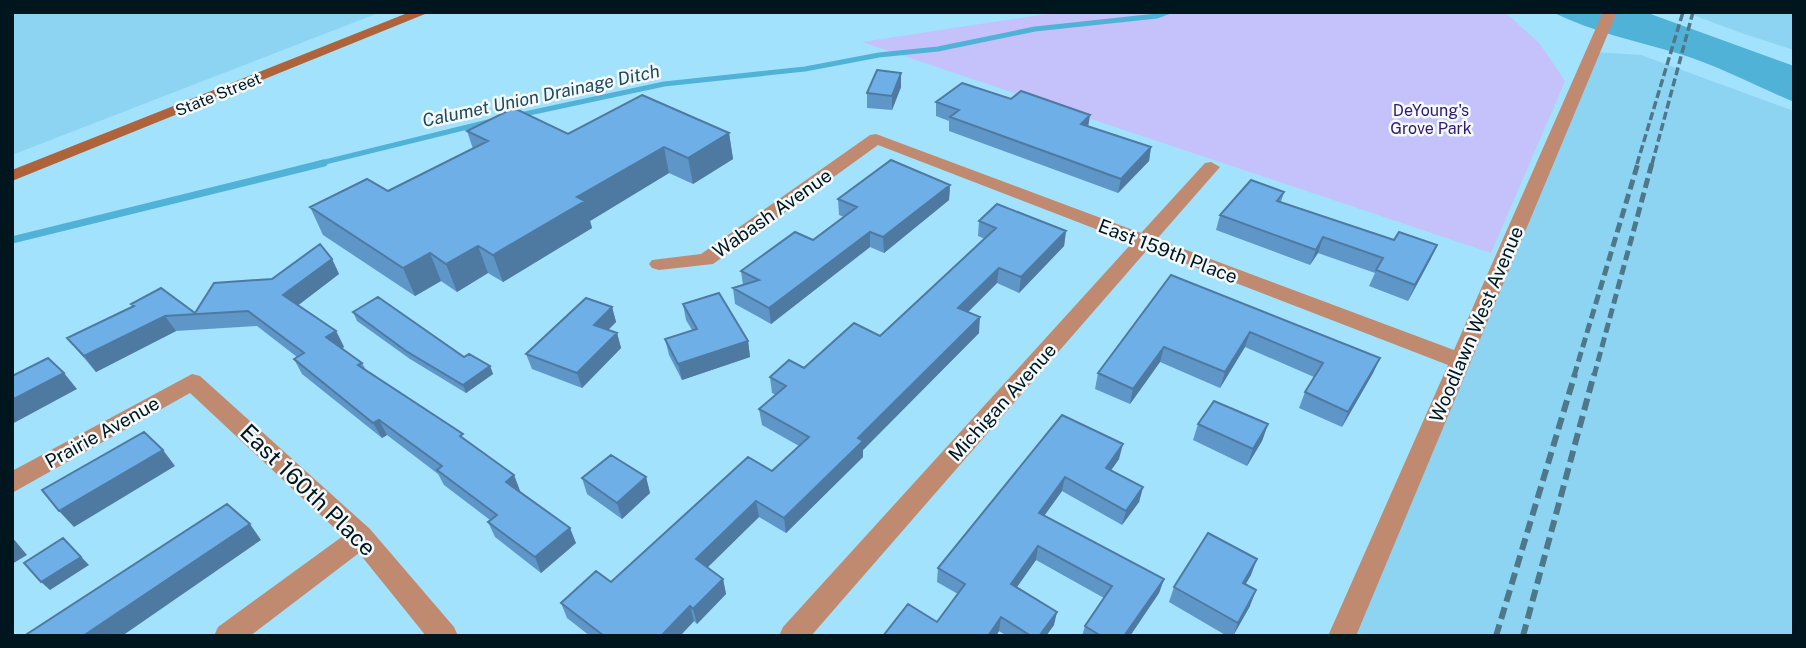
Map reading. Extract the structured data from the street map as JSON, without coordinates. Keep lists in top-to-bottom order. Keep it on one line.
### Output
{"streets":{"main road":["State Street"],"street":["Wabash Avenue","East 159th Place","Woodlawn West Avenue","Michigan Avenue","Prairie Avenue","East 160th Place"]},"crossings":[["Wabash Avenue","East 159th Place"],["East 159th Place","Woodlawn West Avenue"],["East 159th Place","Michigan Avenue"],["Prairie Avenue","East 160th Place"]],"water":["Calumet Union Drainage Ditch"],"parks":["DeYoung's Grove Park"]}
